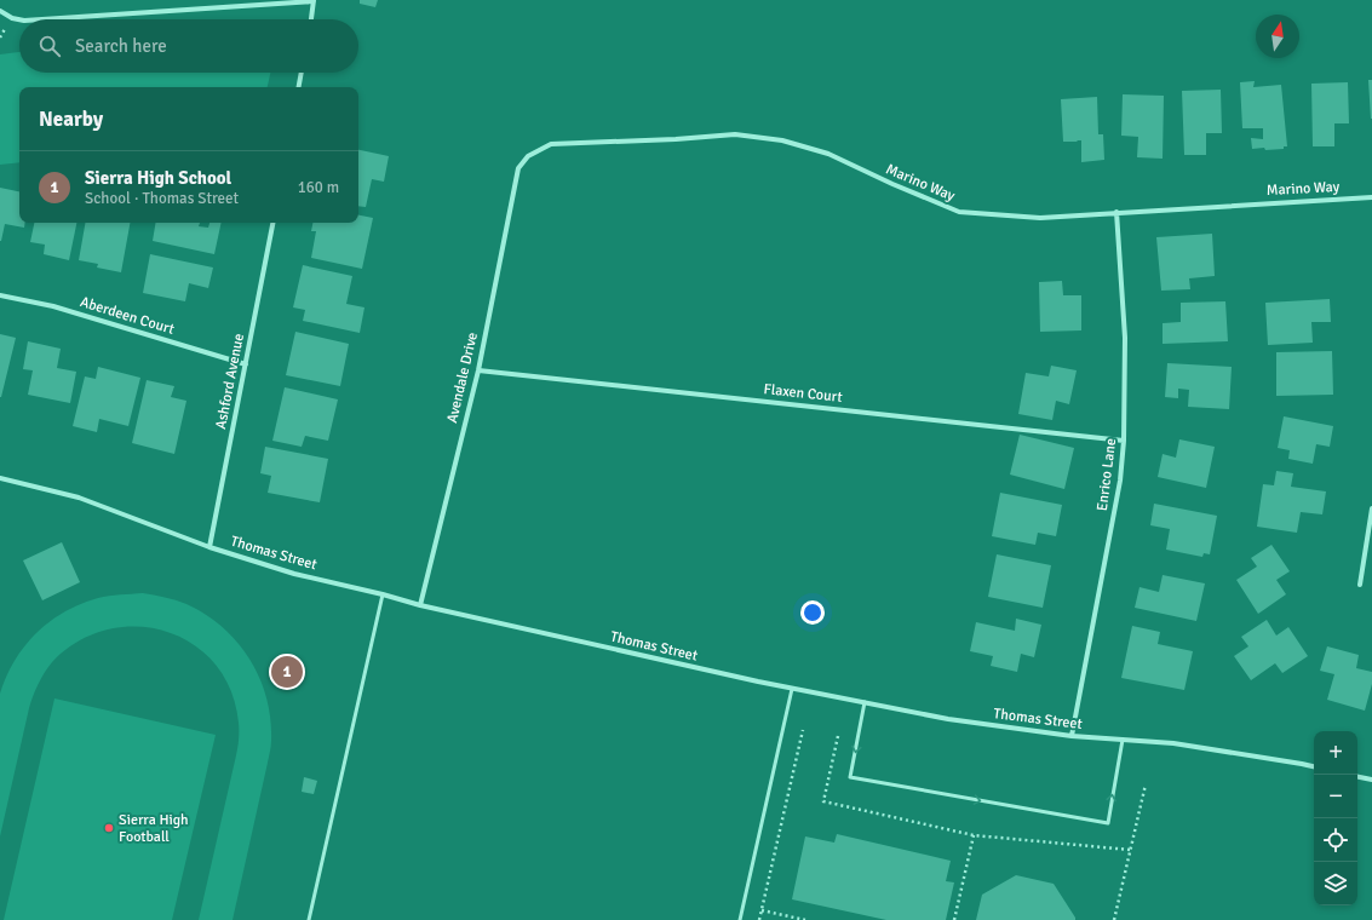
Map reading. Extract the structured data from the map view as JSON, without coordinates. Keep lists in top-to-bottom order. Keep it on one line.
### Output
{"streets":{"street":["Marino Way","Aberdeen Court","Avendale Drive","Ashford Avenue","Flaxen Court","Enrico Lane","Thomas Street"]},"crossings":[["Marino Way","Avendale Drive"],["Marino Way","Enrico Lane"],["Aberdeen Court","Ashford Avenue"],["Avendale Drive","Flaxen Court"],["Avendale Drive","Thomas Street"],["Ashford Avenue","Thomas Street"],["Flaxen Court","Enrico Lane"],["Enrico Lane","Thomas Street"]],"places":["Sierra High Football"],"north":"top","page":{"search":"Search here","heading":"Nearby","list":[{"mark":"1","name":"Sierra High School","note":"School · Thomas Street","value":"160 m"}],"pins":"1","map_buttons":["+","−"]}}
